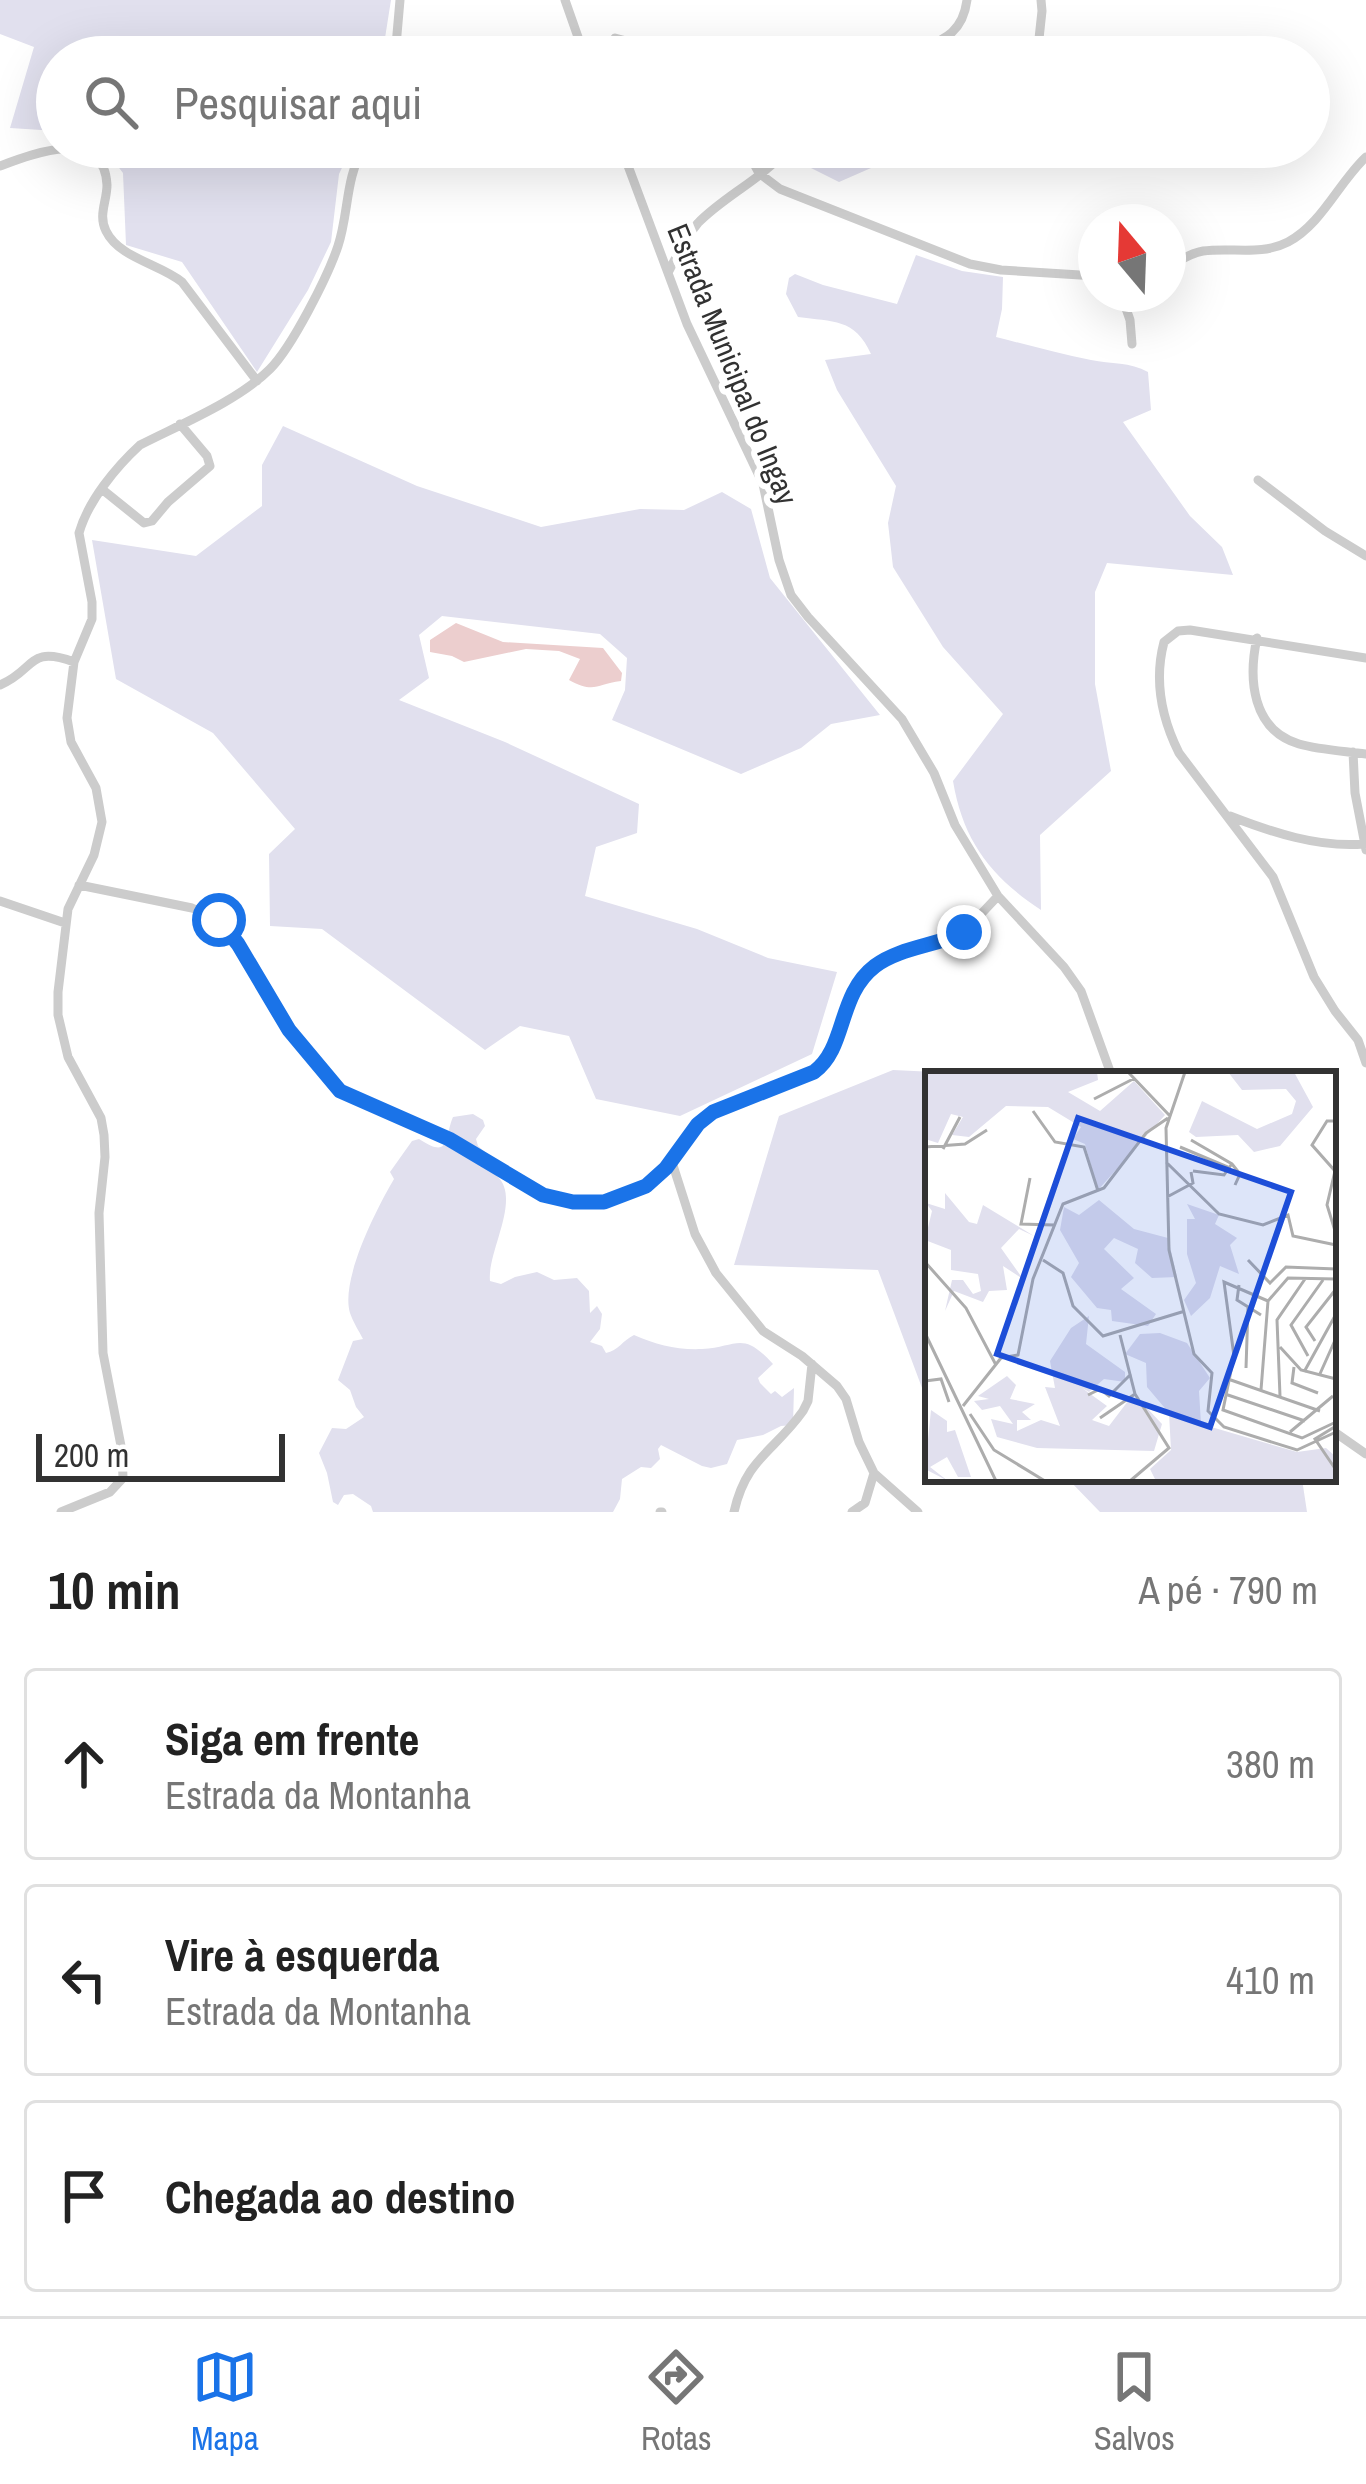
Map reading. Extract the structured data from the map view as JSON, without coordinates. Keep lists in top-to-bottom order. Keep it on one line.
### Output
{"streets":{"street":["Estrada Municipal do Ingay"]},"scale_bar":"200 m","north":"top","page":{"search":"Pesquisar aqui","scale":"200 m","heading":["10 min","A pé · 790 m"],"list":[["Siga em frente","Estrada da Montanha","380 m"],["Vire à esquerda","Estrada da Montanha","410 m"],"Chegada ao destino"],"nav":["Mapa","Rotas","Salvos"]}}
